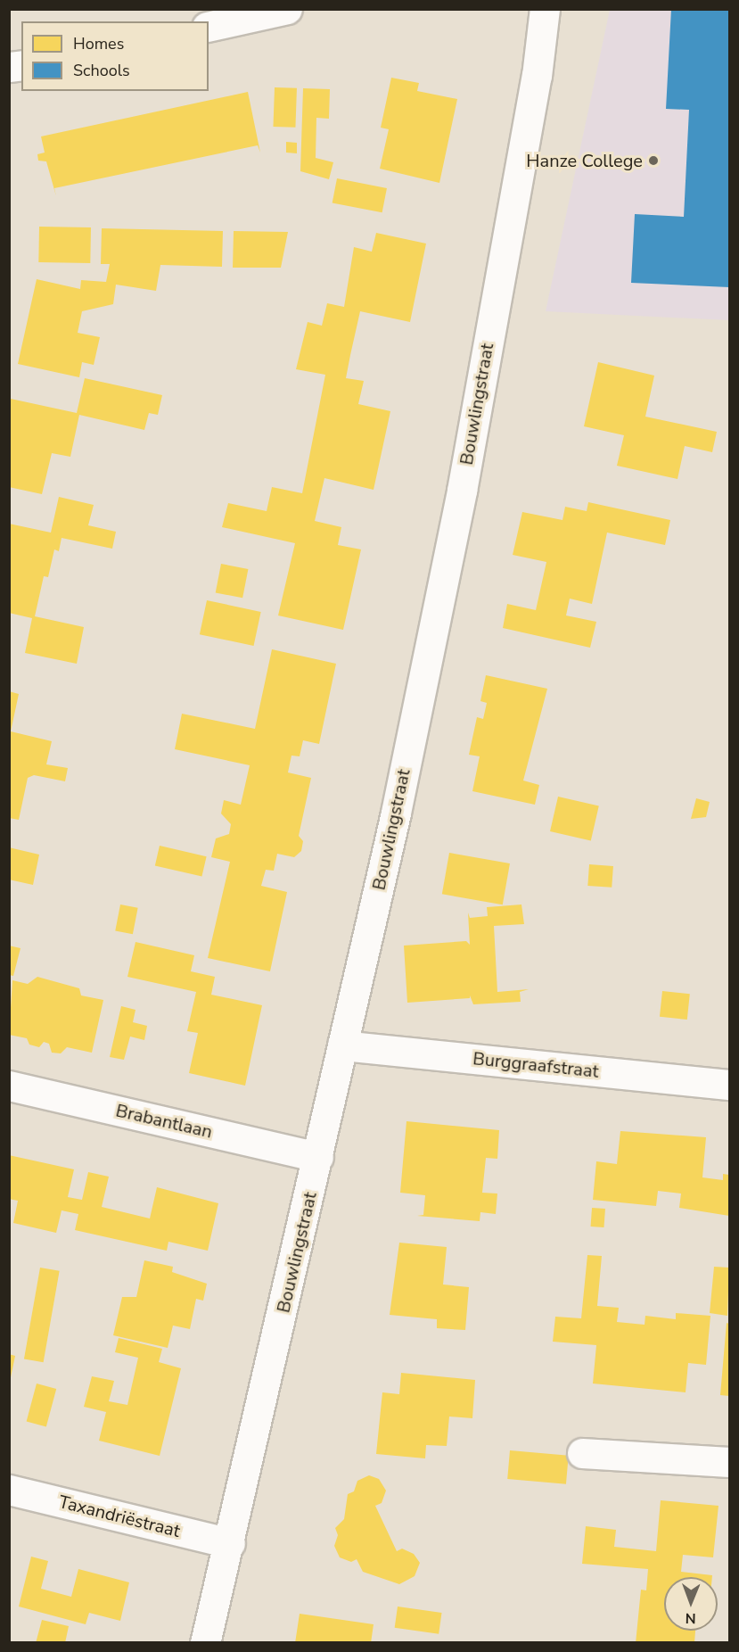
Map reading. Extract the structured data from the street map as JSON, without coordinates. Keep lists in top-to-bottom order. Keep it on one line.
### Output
{"streets":{"street":["Bouwlingstraat","Burggraafstraat","Brabantlaan","Taxandriëstraat"]},"crossings":[["Bouwlingstraat","Burggraafstraat"],["Bouwlingstraat","Brabantlaan"],["Bouwlingstraat","Taxandriëstraat"]],"places":["Hanze College"],"legend":["Homes","Schools"],"north":"bottom"}
